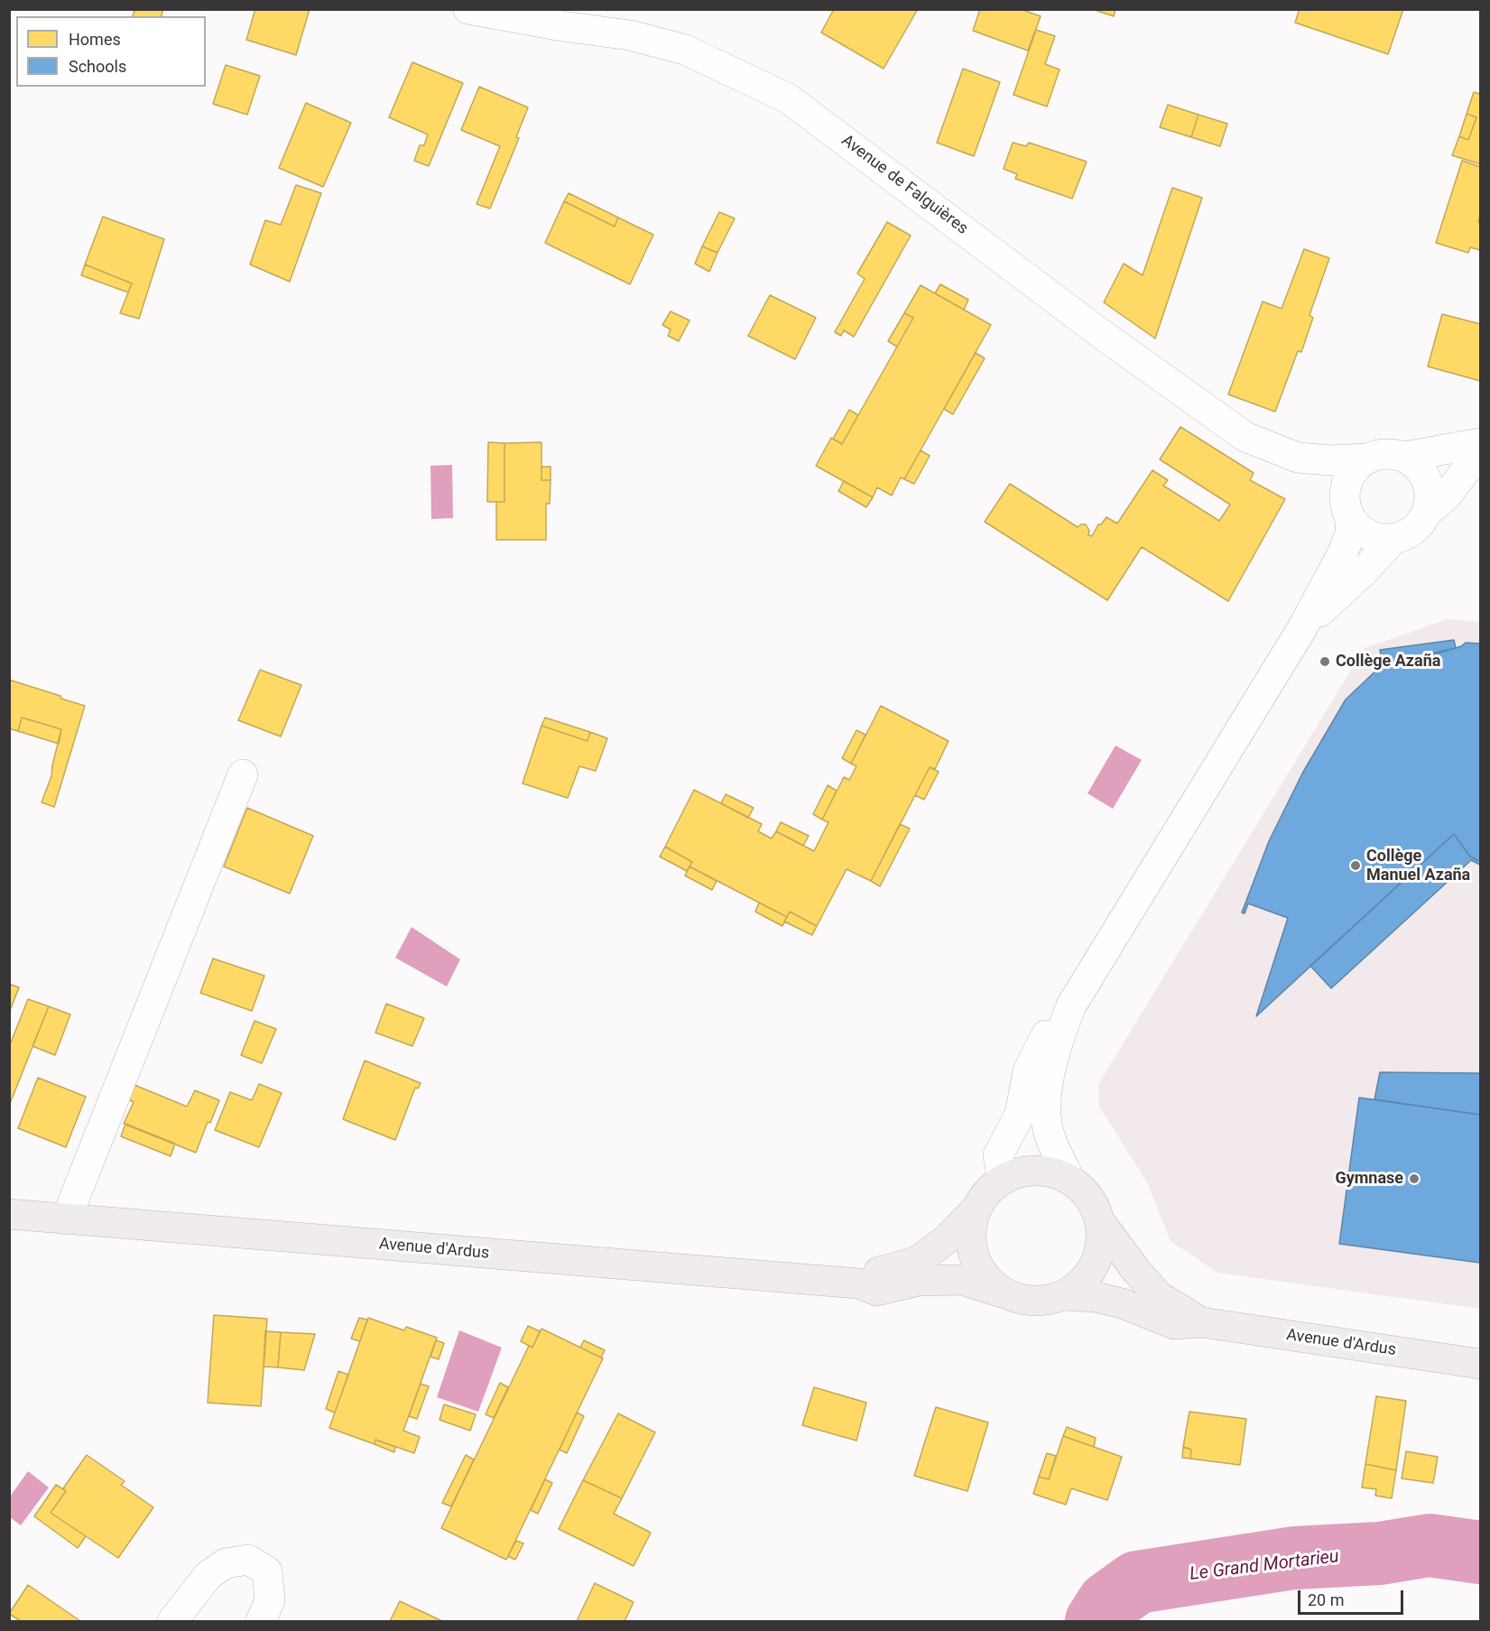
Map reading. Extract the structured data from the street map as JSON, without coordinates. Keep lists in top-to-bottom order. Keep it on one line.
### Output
{"streets":{"main road":["Avenue d'Ardus"],"street":["Avenue de Falguières"]},"water":["Le Grand Mortarieu"],"places":["Collège Azaña","Collège Manuel Azaña","Gymnase"],"legend":["Homes","Schools"],"scale_bar":"20 m"}
